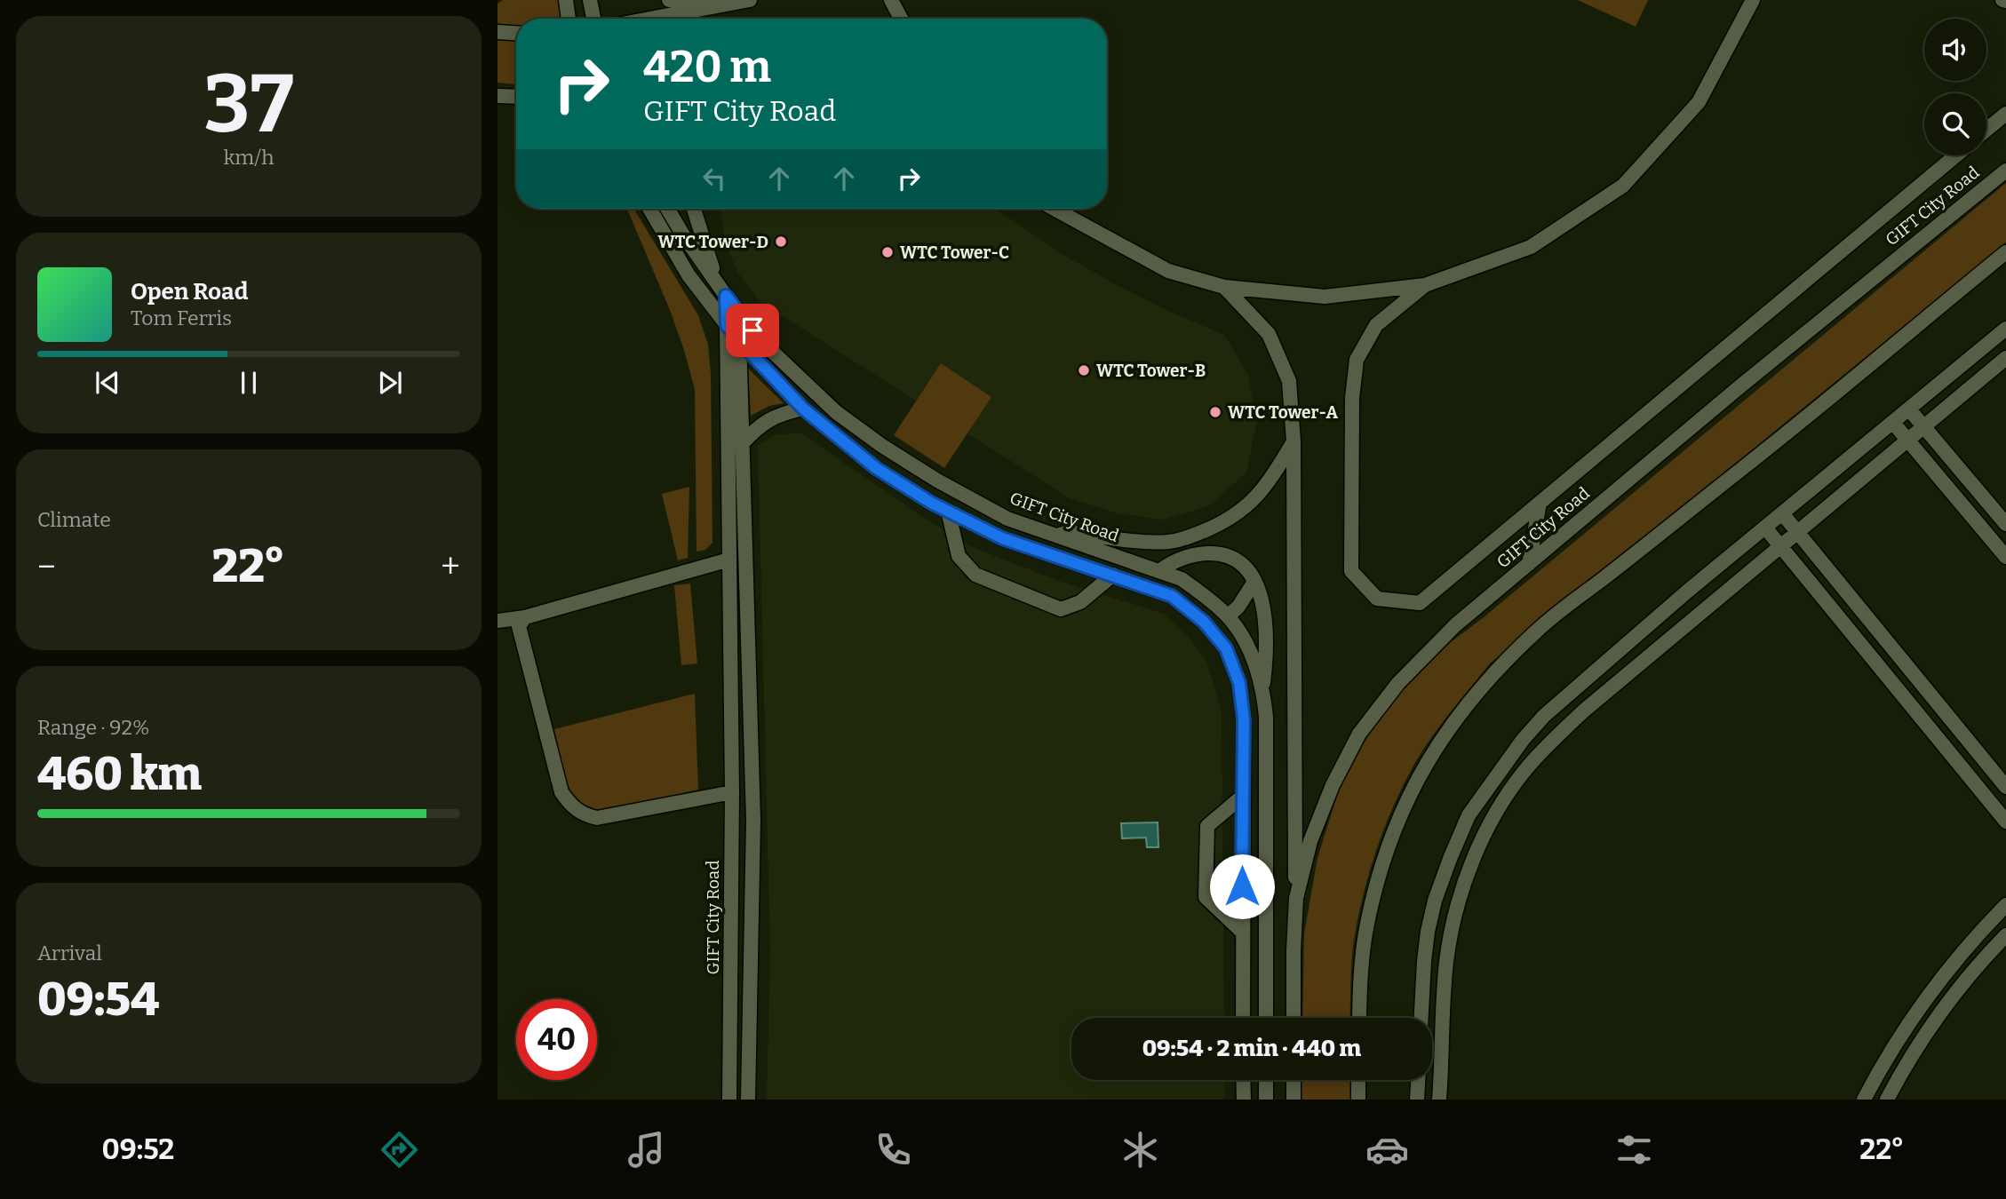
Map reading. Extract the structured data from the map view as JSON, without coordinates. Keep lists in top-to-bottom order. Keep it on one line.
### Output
{"streets":{"street":["GIFT City Road"]},"places":["WTC Tower-D","WTC Tower-C","WTC Tower-B","WTC Tower-A"],"page":{"tile":[["37","km/h"],"Climate",["Range · 92%","460 km"],["Arrival","09:54"]],"turn":["420 m","GIFT City Road"],"song":["Open Road","Tom Ferris"],"heat":["−","22°","+"],"limit":"40","trip":"09:54 · 2 min · 440 m","tabs":["09:52","22°"]}}
